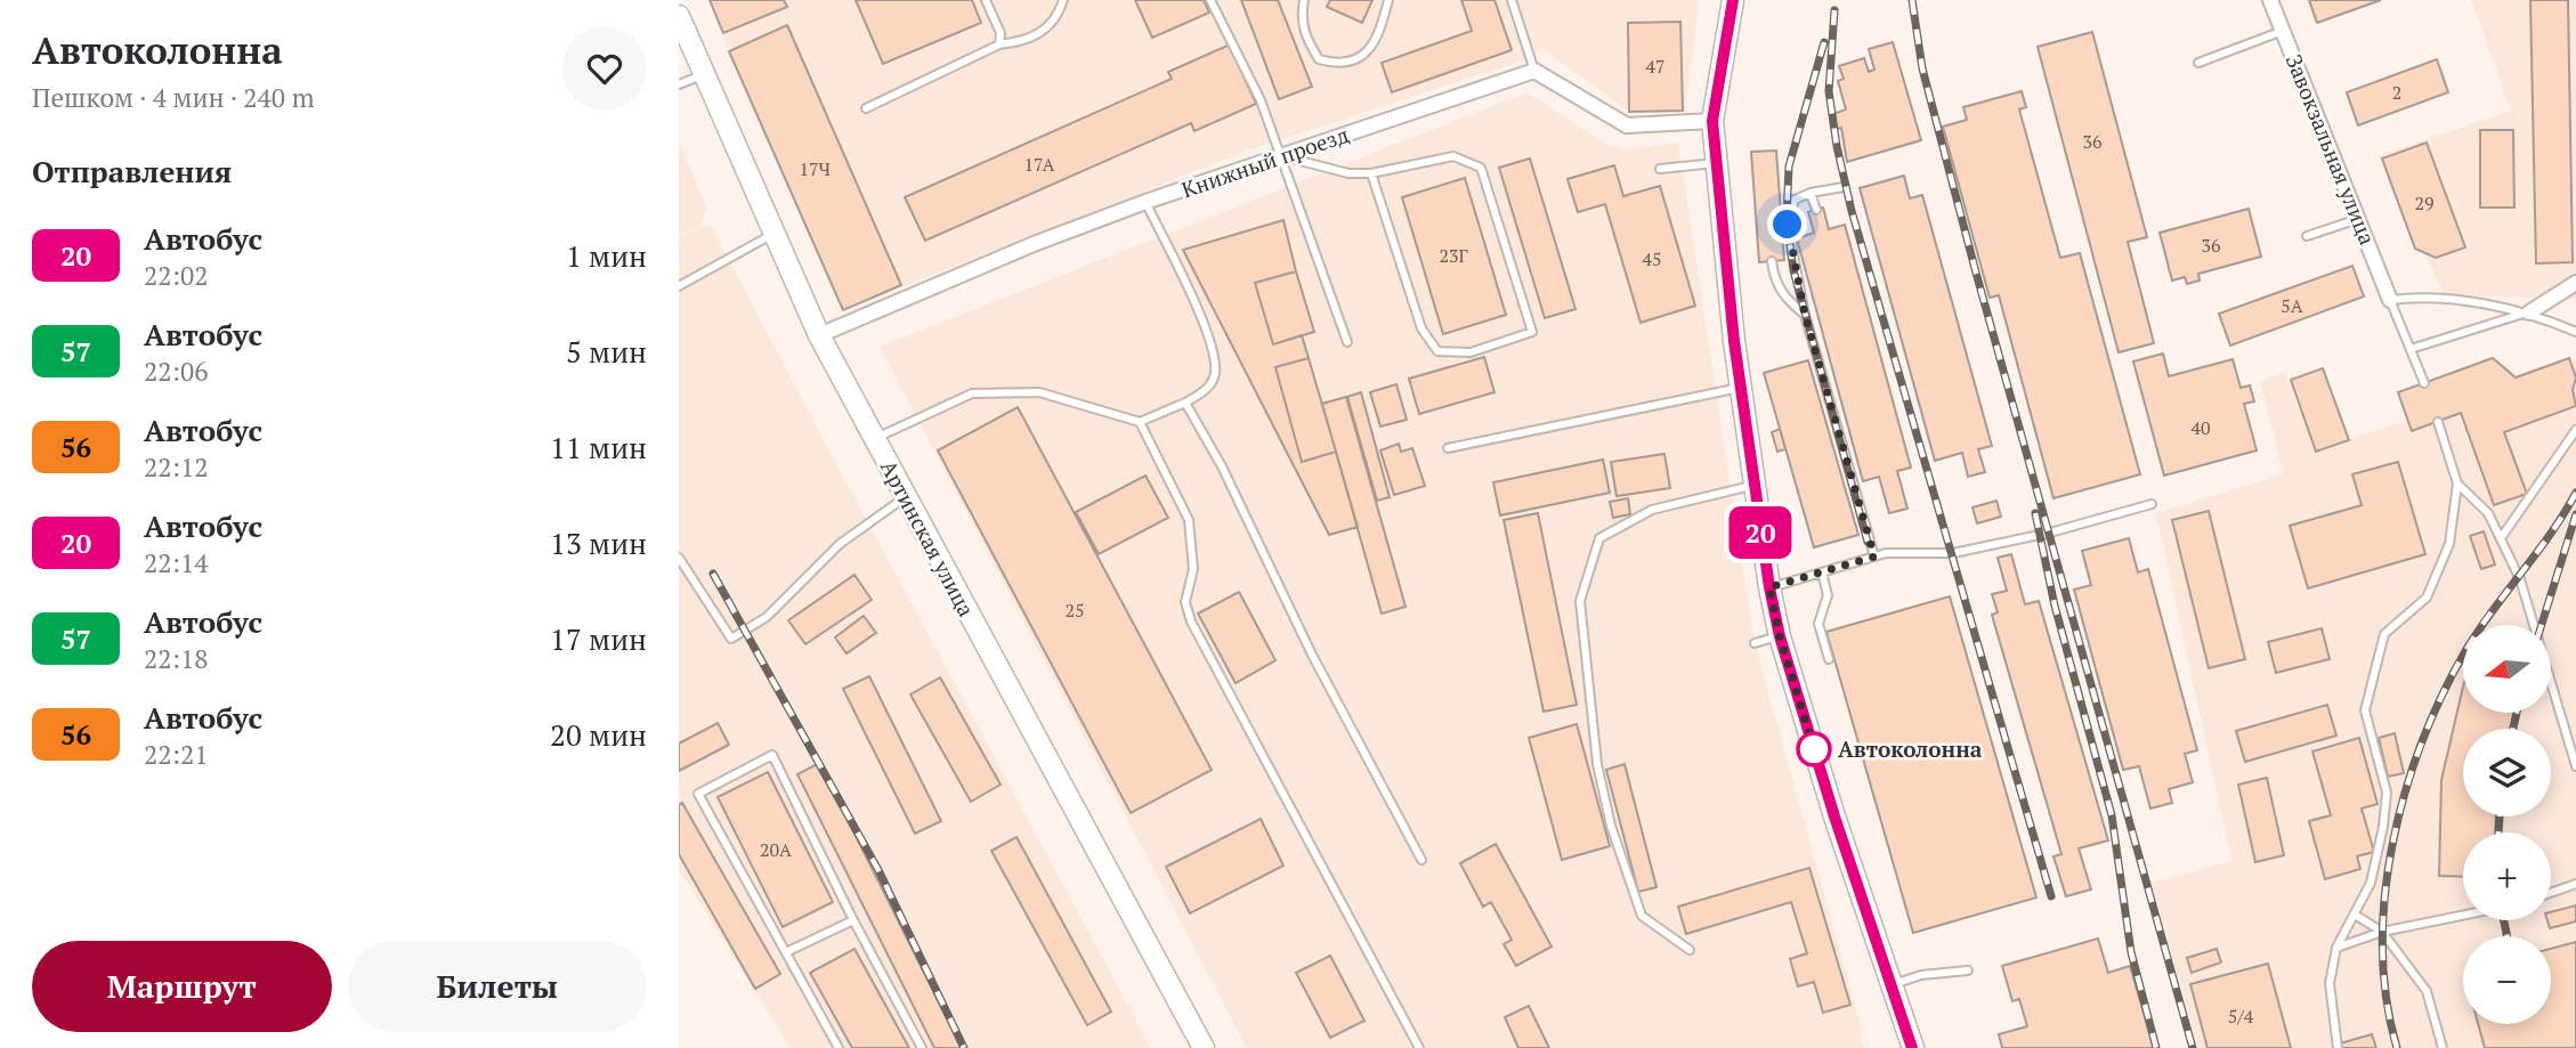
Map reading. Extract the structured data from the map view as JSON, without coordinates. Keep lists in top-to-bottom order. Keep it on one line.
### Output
{"streets":{"street":["Завокзальная улица","Книжный проезд","Артинская улица"]},"crossings":[["Книжный проезд","Артинская улица"]],"places":["Автоколонна"],"lines":["bus line 20"],"house_numbers":["47","2","36","17А","17Ч","29","36","23Г","45","5А","40","25","20А","5/4"],"north":"left","page":{"heading":[["Автоколонна","Пешком · 4 мин · 240 m"],"Отправления"],"on_map":"20","list":[{"mark":"20","name":"Автобус","note":"22:02","value":"1 мин"},{"mark":"57","name":"Автобус","note":"22:06","value":"5 мин"},{"mark":"56","name":"Автобус","note":"22:12","value":"11 мин"},{"mark":"20","name":"Автобус","note":"22:14","value":"13 мин"},{"mark":"57","name":"Автобус","note":"22:18","value":"17 мин"},{"mark":"56","name":"Автобус","note":"22:21","value":"20 мин"}],"map_buttons":["+","−"],"buttons":["Маршрут","Билеты"]}}
